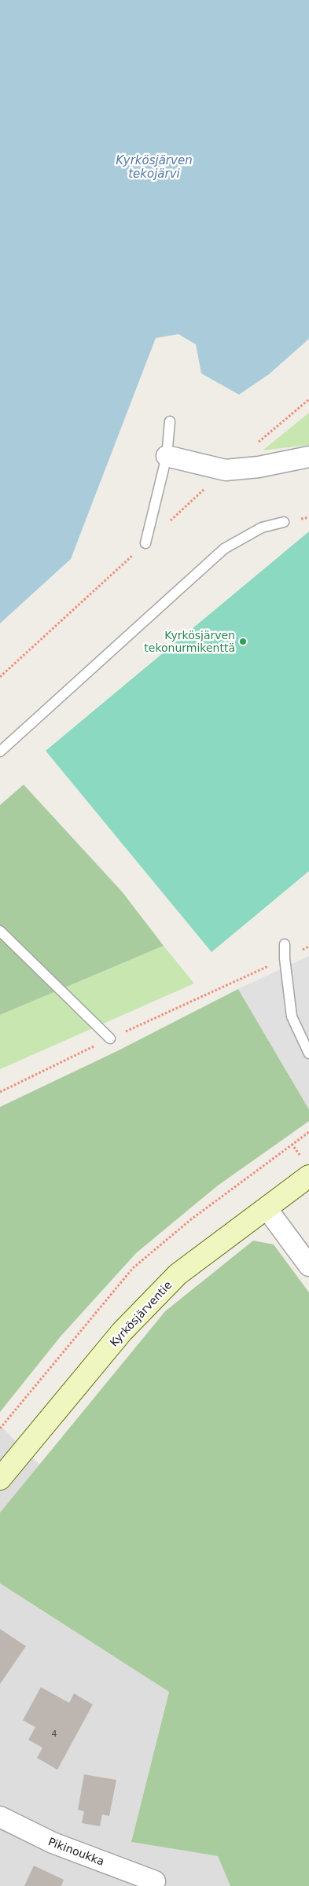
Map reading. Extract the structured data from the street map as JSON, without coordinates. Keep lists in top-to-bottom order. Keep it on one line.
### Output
{"streets":{"street":["Kyrkösjärventie","Pikinoukka"]},"water":["Kyrkösjärven tekojärvi"],"places":["Kyrkösjärven tekonurmikenttä"],"house_numbers":["4"]}
